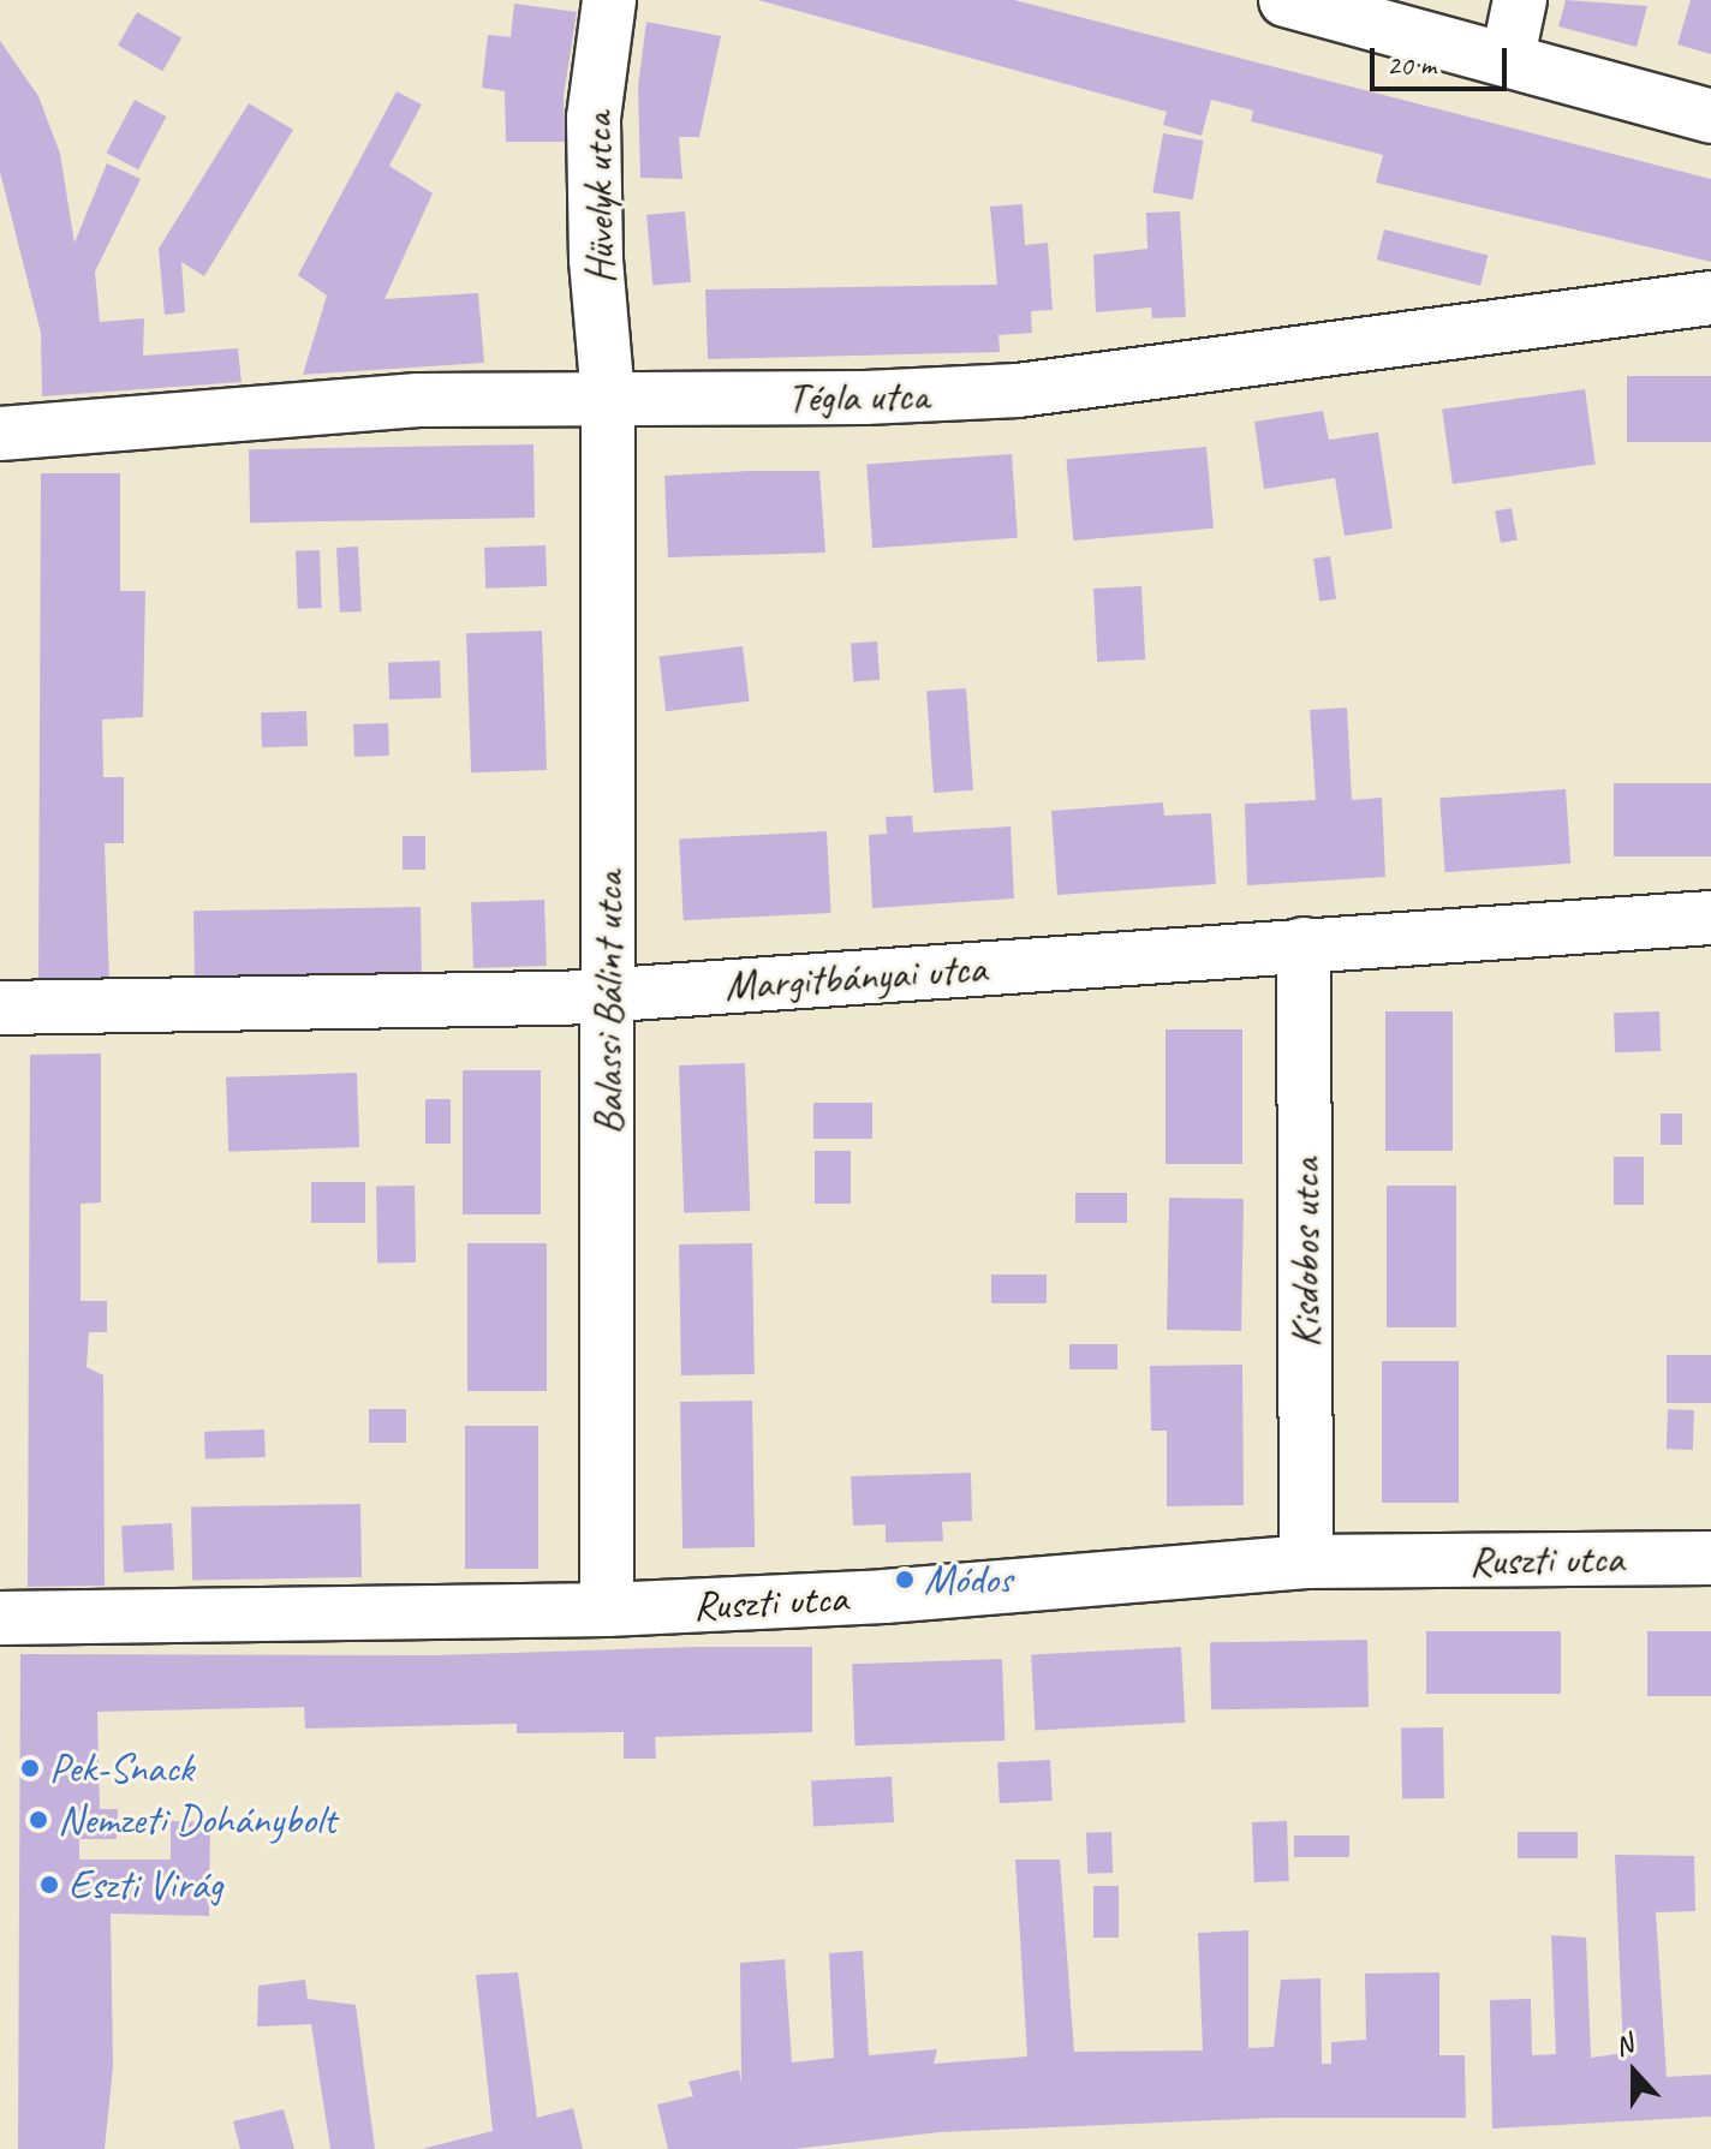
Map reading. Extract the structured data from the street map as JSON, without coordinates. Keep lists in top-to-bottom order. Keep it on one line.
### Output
{"streets":{"street":["Hüvelyk utca","Tégla utca","Margitbányai utca","Balassi Bálint utca","Kisdobos utca","Ruszti utca"]},"crossings":[["Hüvelyk utca","Tégla utca"],["Hüvelyk utca","Balassi Bálint utca"],["Tégla utca","Balassi Bálint utca"],["Margitbányai utca","Balassi Bálint utca"],["Margitbányai utca","Kisdobos utca"],["Balassi Bálint utca","Ruszti utca"],["Kisdobos utca","Ruszti utca"]],"places":["Módos","Pek-Snack","Nemzeti Dohánybolt","Eszti Virág"],"scale_bar":"20 m","north":"top"}
